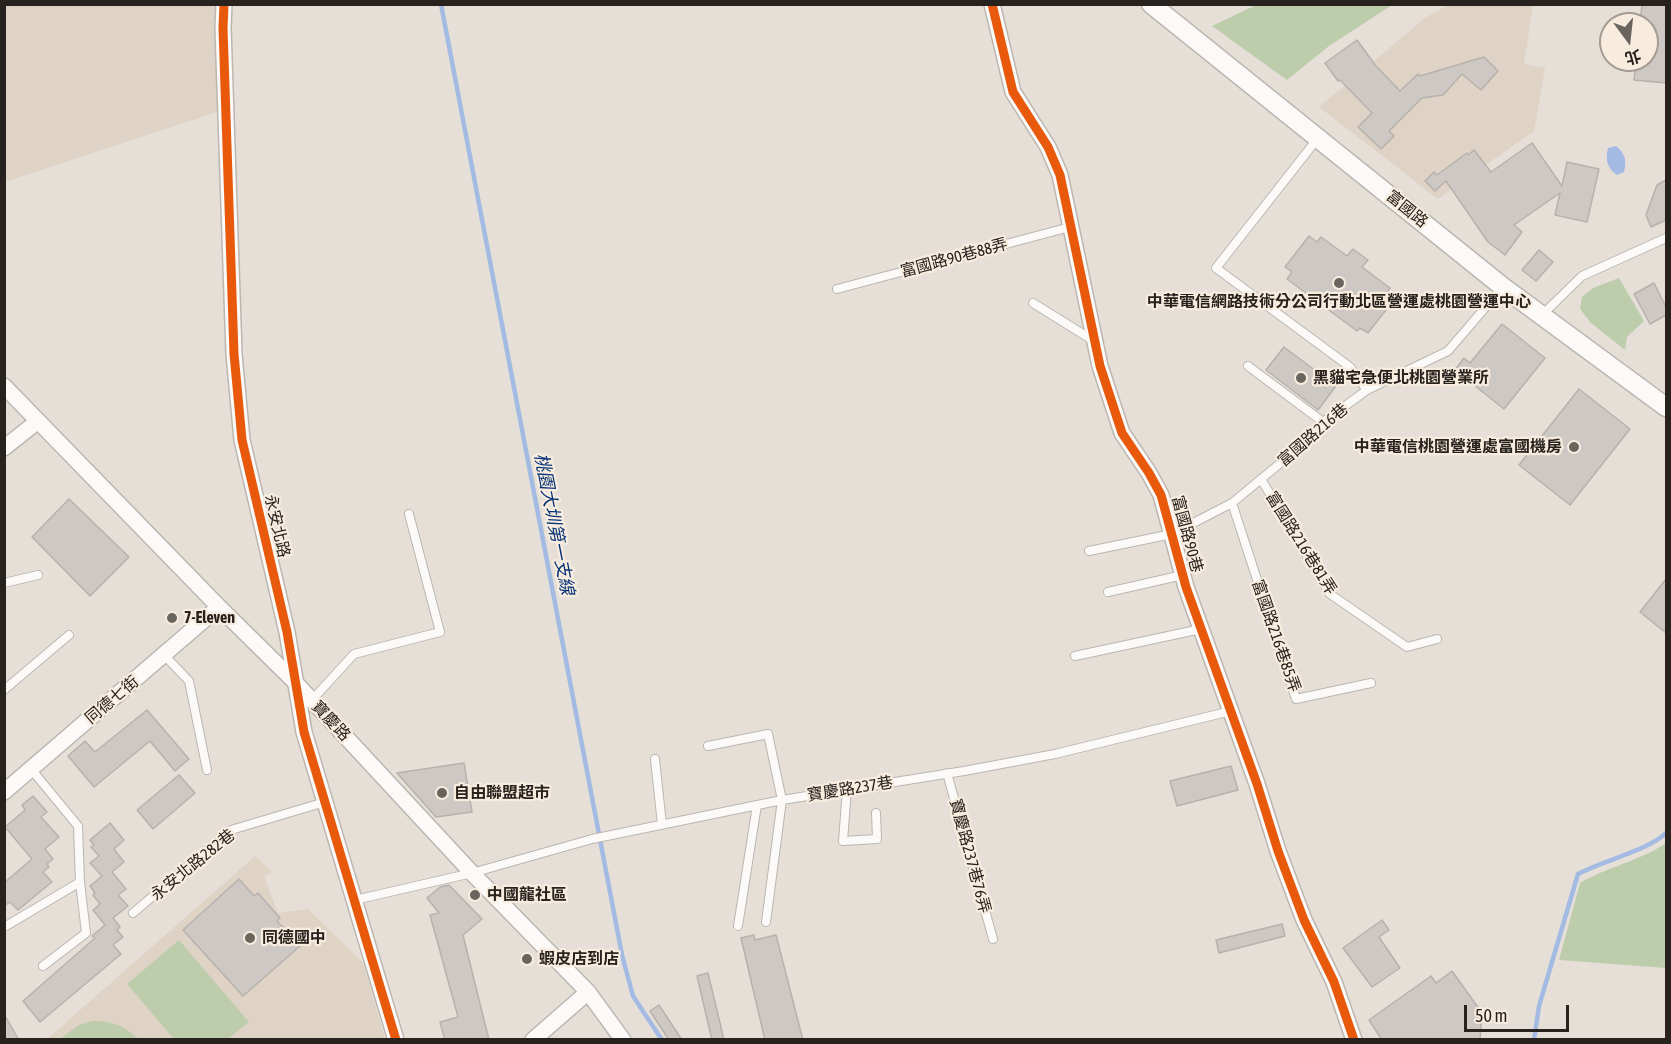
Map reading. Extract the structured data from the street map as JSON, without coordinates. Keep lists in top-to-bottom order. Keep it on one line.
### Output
{"streets":{"street":["富國路","永安北路","富國路90巷","同德七街","寶慶路"],"lane":["富國路90巷88弄","富國路216巷","富國路216巷81弄","富國路216巷85弄","寶慶路237巷","寶慶路237巷76弄","永安北路282巷"]},"crossings":[["富國路","富國路216巷"],["富國路90巷88弄","富國路90巷"],["富國路216巷","富國路90巷"],["富國路216巷","富國路216巷81弄"],["富國路216巷","富國路216巷85弄"],["永安北路","寶慶路"],["永安北路","寶慶路237巷"],["永安北路","永安北路282巷"],["富國路90巷","寶慶路237巷"],["同德七街","寶慶路"],["寶慶路","寶慶路237巷"],["寶慶路237巷","寶慶路237巷76弄"]],"water":["桃園大圳第一支線"],"places":["中華電信網路技術分公司行動北區營運處桃園營運中心","黑貓宅急便北桃園營業所","中華電信桃園營運處富國機房","7-Eleven","自由聯盟超市","中國龍社區","同德國中","蝦皮店到店"],"scale_bar":"50 m","north":"bottom"}
